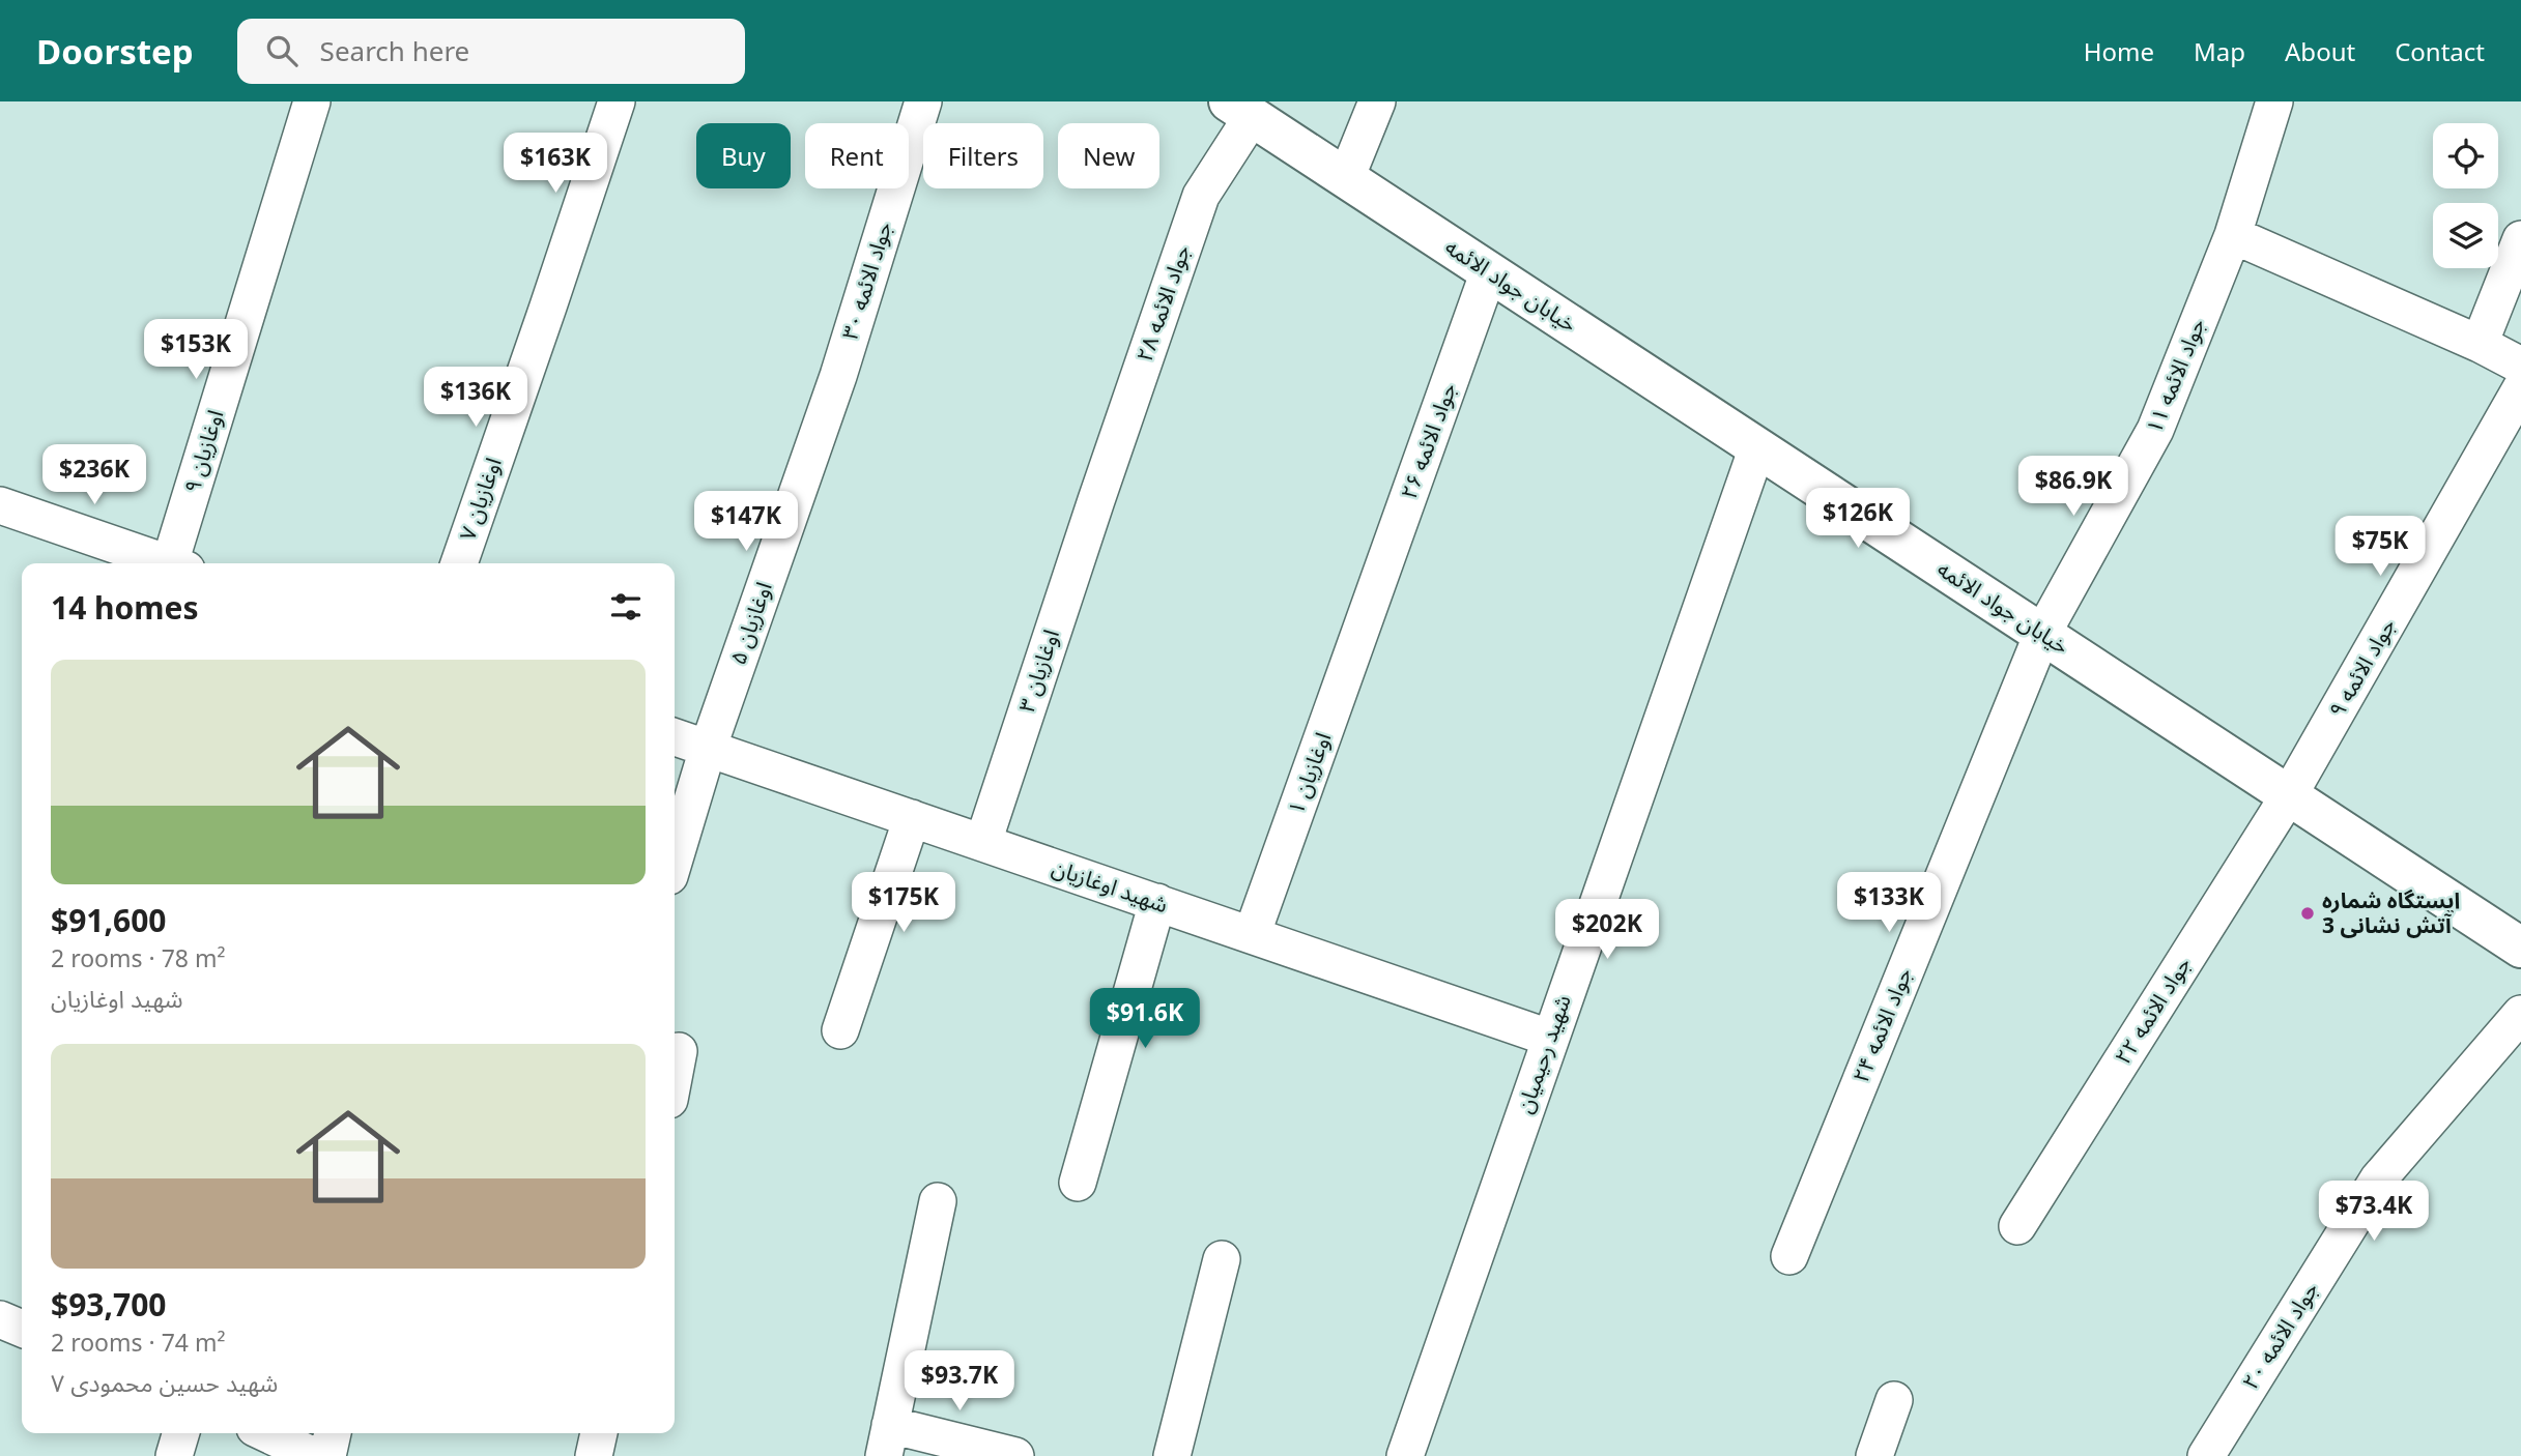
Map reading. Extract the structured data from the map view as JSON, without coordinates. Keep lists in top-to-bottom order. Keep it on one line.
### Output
{"streets":{"street":["جواد الائمه ۳۰","خیابان جواد الائمه","جواد الائمه ۲۸","جواد الائمه ۱۱","جواد الائمه ۲۶","اوغازیان ۹","اوغازیان ۷","اوغازیان ۵","جواد الائمه ۹","اوغازیان ۳","اوغازیان ۱","شهید اوغازیان","جواد الائمه ۲۲","جواد الائمه ۲۴","شهید رحیمیان","جواد الائمه ۲۰"]},"crossings":[["جواد الائمه ۳۰","اوغازیان ۵"],["خیابان جواد الائمه","جواد الائمه ۲۸"],["خیابان جواد الائمه","جواد الائمه ۱۱"],["خیابان جواد الائمه","جواد الائمه ۲۶"],["خیابان جواد الائمه","جواد الائمه ۹"],["خیابان جواد الائمه","جواد الائمه ۲۲"],["خیابان جواد الائمه","جواد الائمه ۲۴"],["خیابان جواد الائمه","شهید رحیمیان"],["جواد الائمه ۲۸","اوغازیان ۳"],["جواد الائمه ۱۱","جواد الائمه ۲۴"],["جواد الائمه ۲۶","اوغازیان ۱"],["اوغازیان ۵","شهید اوغازیان"],["جواد الائمه ۹","جواد الائمه ۲۲"],["اوغازیان ۳","شهید اوغازیان"],["اوغازیان ۱","شهید اوغازیان"],["شهید اوغازیان","شهید رحیمیان"]],"places":["ایستگاه شماره 3 آتش نشانی"],"page":{"header":"Doorstep","search":"Search here","nav":["Home","Map","About","Contact"],"chip":["Buy","Rent","Filters","New"],"price":["$163K","$153K","$136K","$236K","$86.9K","$126K","$147K","$75K","$175K","$133K","$202K","$91.6K","$73.4K","$93.7K"],"heading":"14 homes","list":[{"name":"$91,600","note":"2 rooms · 78 m² · شهید اوغازیان"},{"name":"$93,700","note":"2 rooms · 74 m² · شهید حسین محمودی ۷"}]}}
